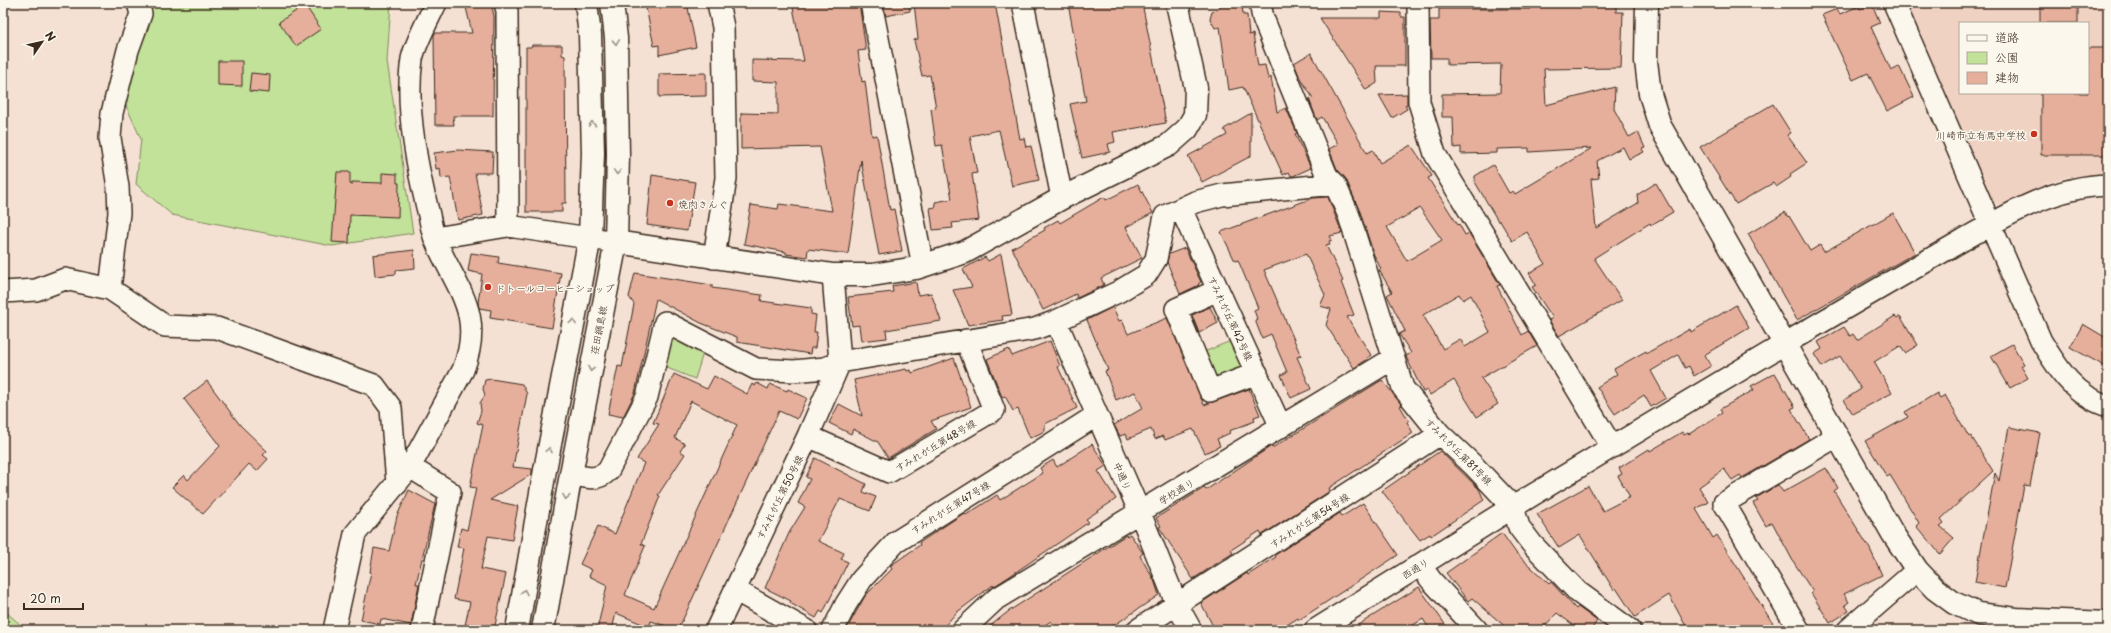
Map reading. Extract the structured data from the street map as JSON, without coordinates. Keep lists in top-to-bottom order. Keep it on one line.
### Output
{"streets":{"street":["すみれが丘第42号線","荏田綱島線","すみれが丘第48号線","すみれが丘第81号線","中通り","学校通り","すみれが丘第50号線","すみれが丘第47号線","すみれが丘第54号線","西通り"]},"crossings":[["すみれが丘第42号線","学校通り"],["すみれが丘第48号線","すみれが丘第50号線"],["すみれが丘第81号線","学校通り"],["すみれが丘第81号線","すみれが丘第54号線"],["すみれが丘第81号線","西通り"],["中通り","学校通り"],["中通り","すみれが丘第47号線"],["中通り","すみれが丘第54号線"]],"places":["川崎市立有馬中学校","焼肉きんぐ","ドトールコーヒーショップ"],"legend":["道路","公園","建物"],"scale_bar":"20 m","north":"top right"}
